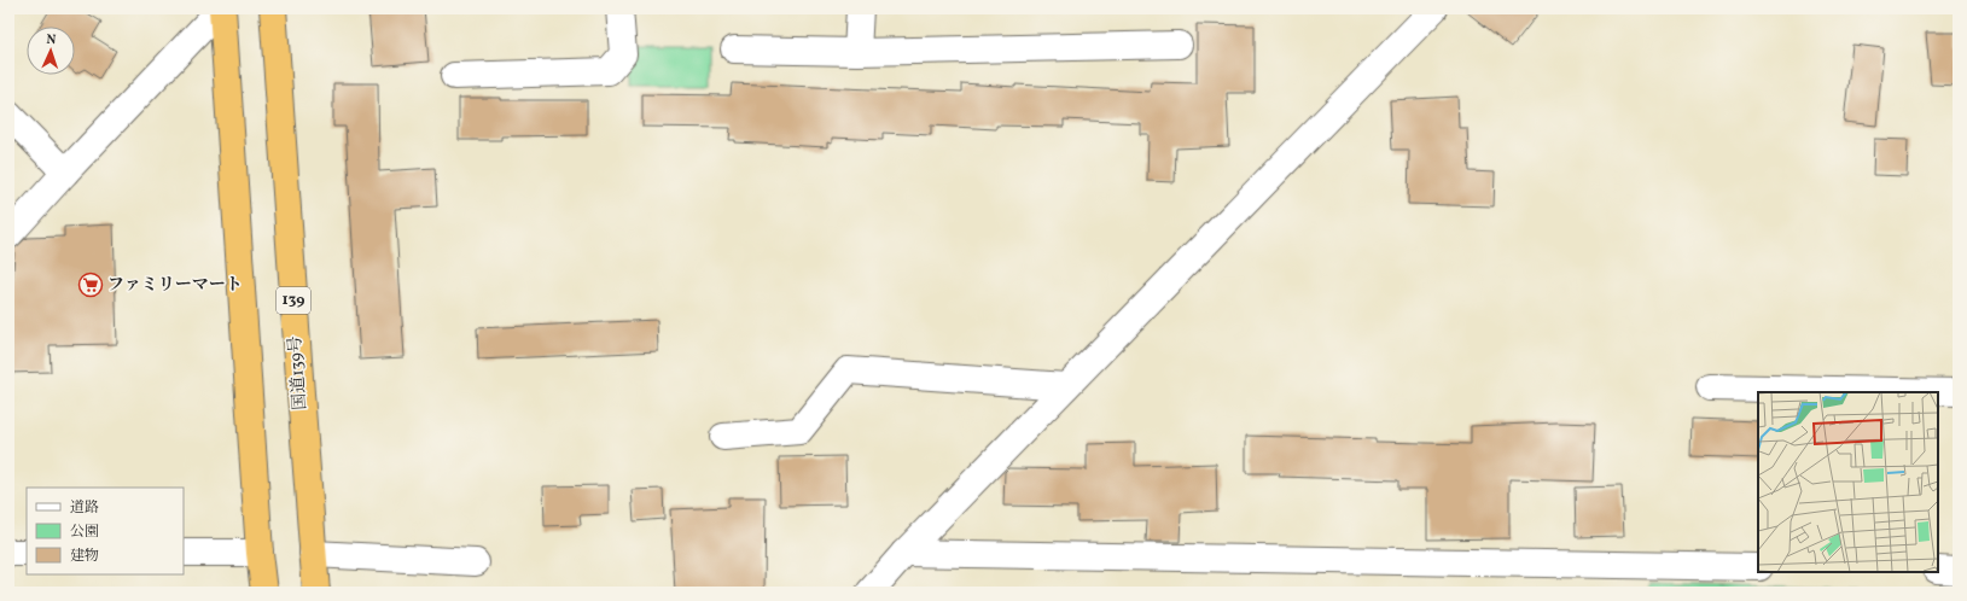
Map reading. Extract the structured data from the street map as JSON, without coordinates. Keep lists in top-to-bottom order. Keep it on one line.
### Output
{"streets":{"highway":["139","国道139号"]},"places":{"supermarket":["ファミリーマート"]},"legend":["道路","公園","建物"],"north":"top"}
